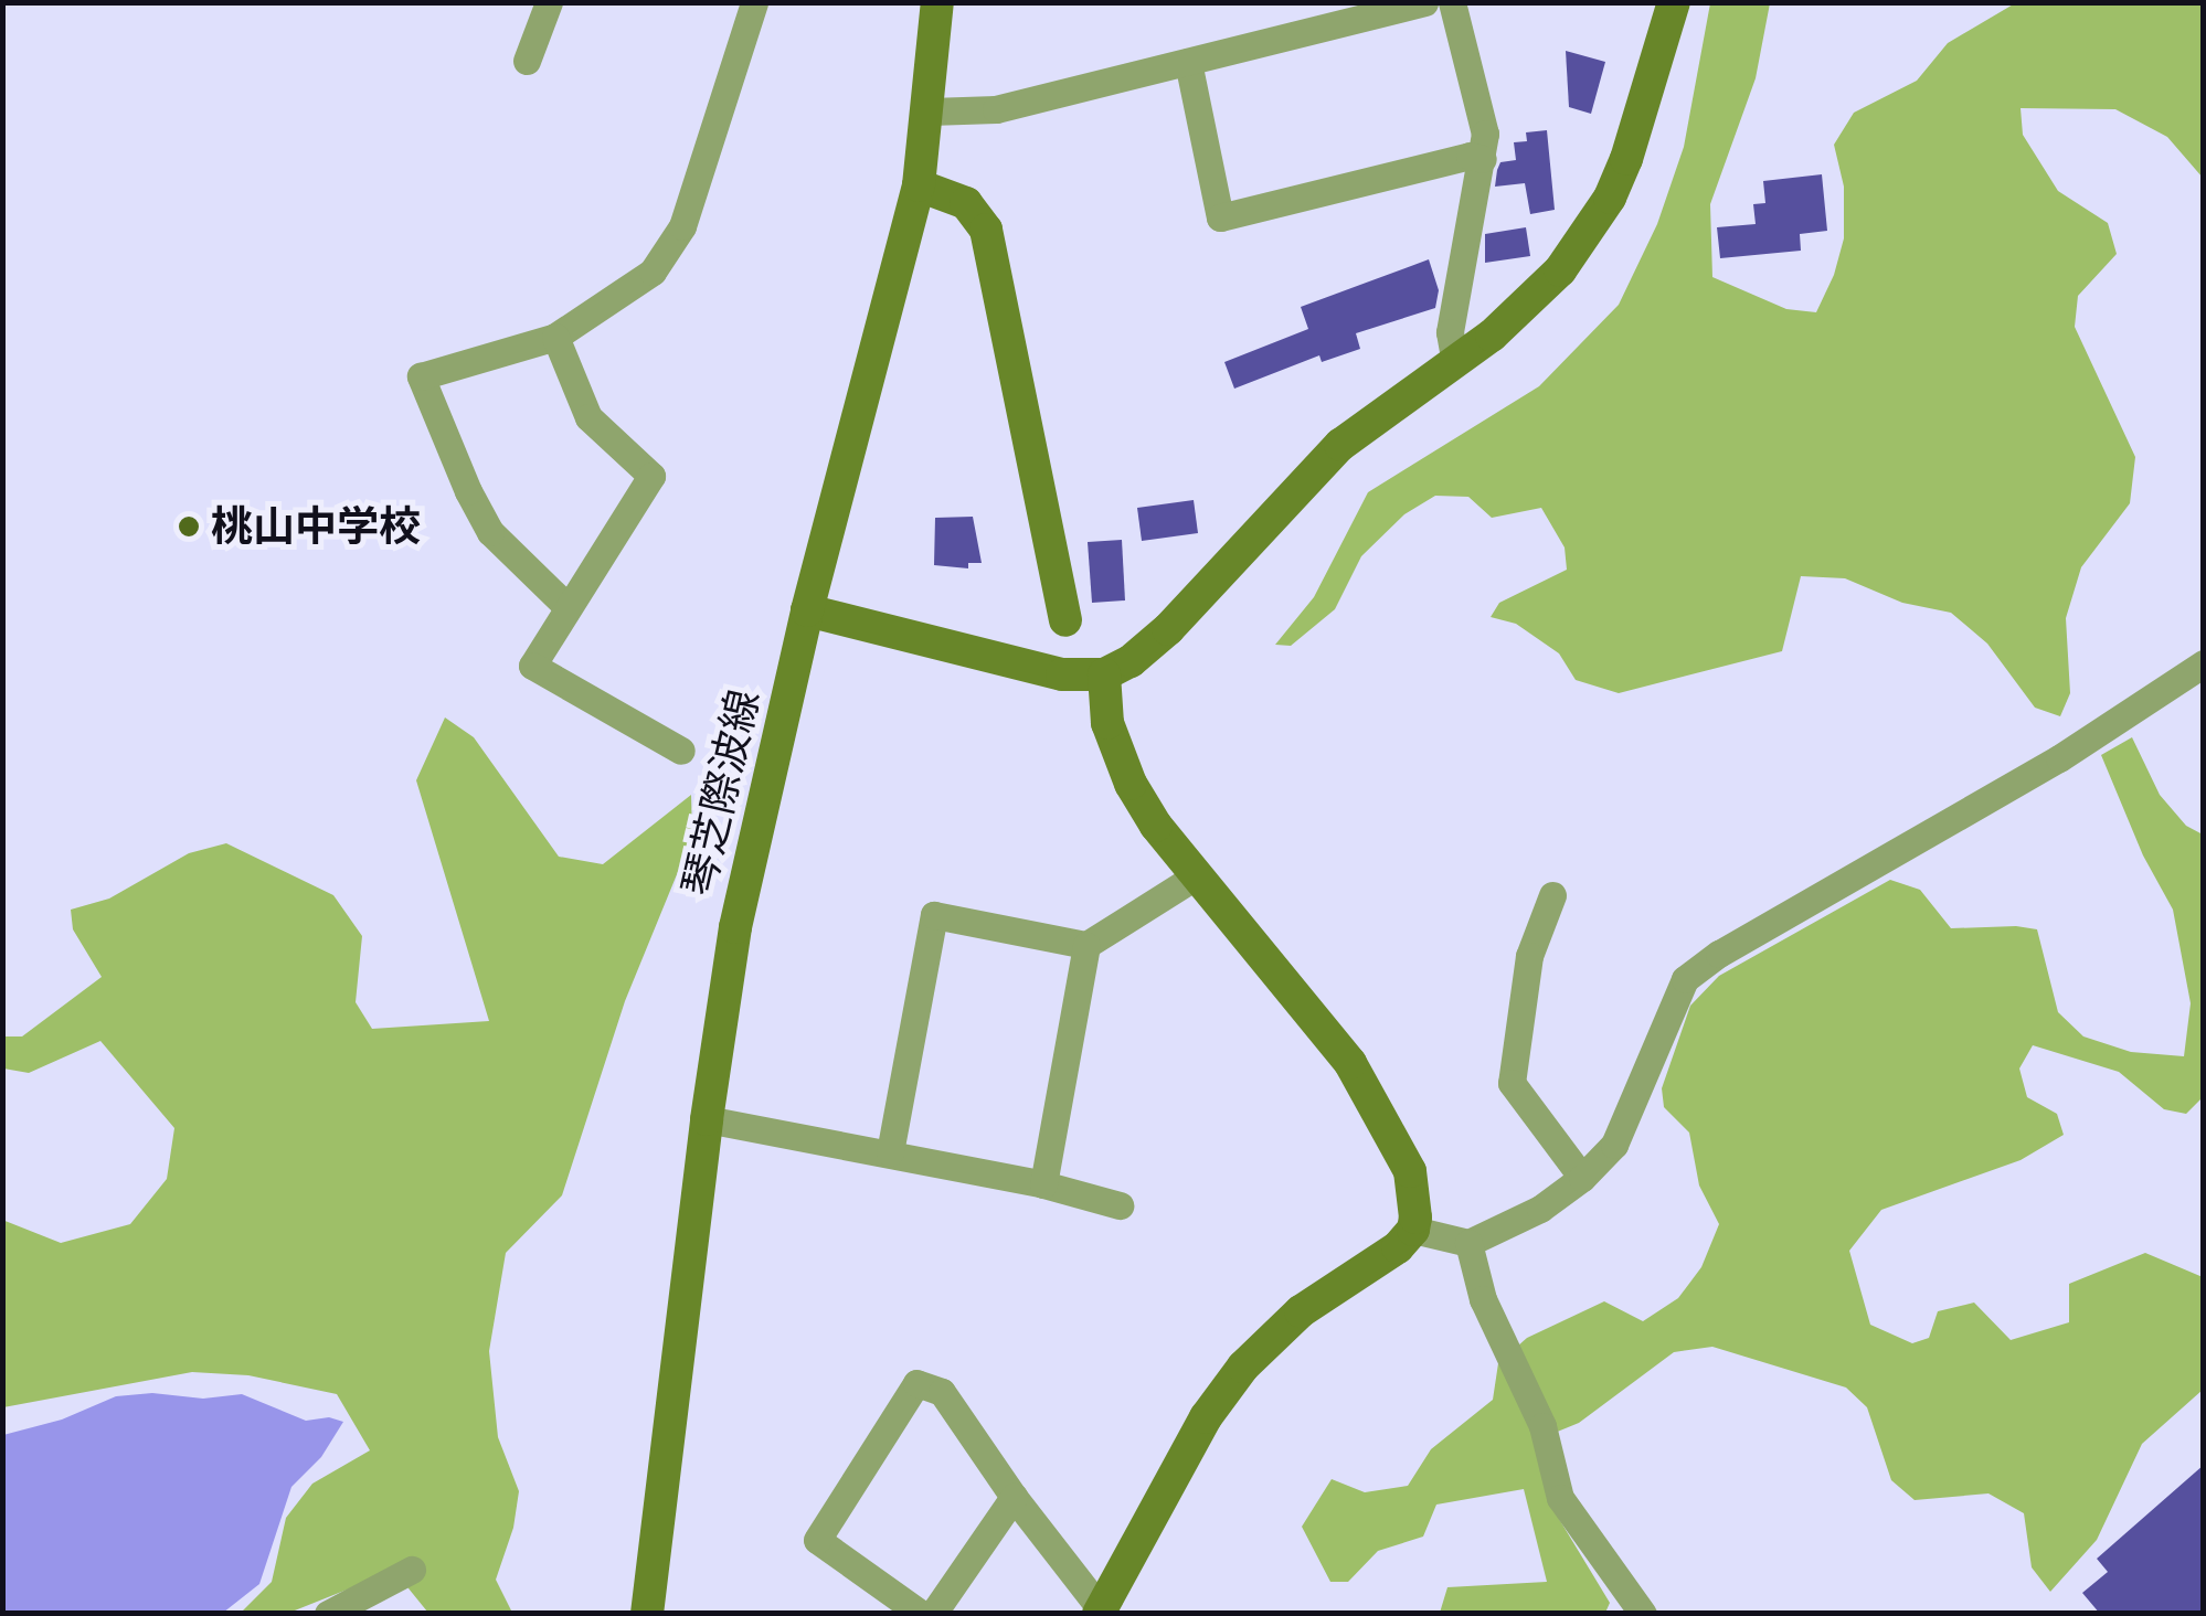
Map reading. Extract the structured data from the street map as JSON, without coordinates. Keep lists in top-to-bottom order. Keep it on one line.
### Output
{"streets":{"street":["琴芝際波線"]},"places":["桃山中学校"]}
